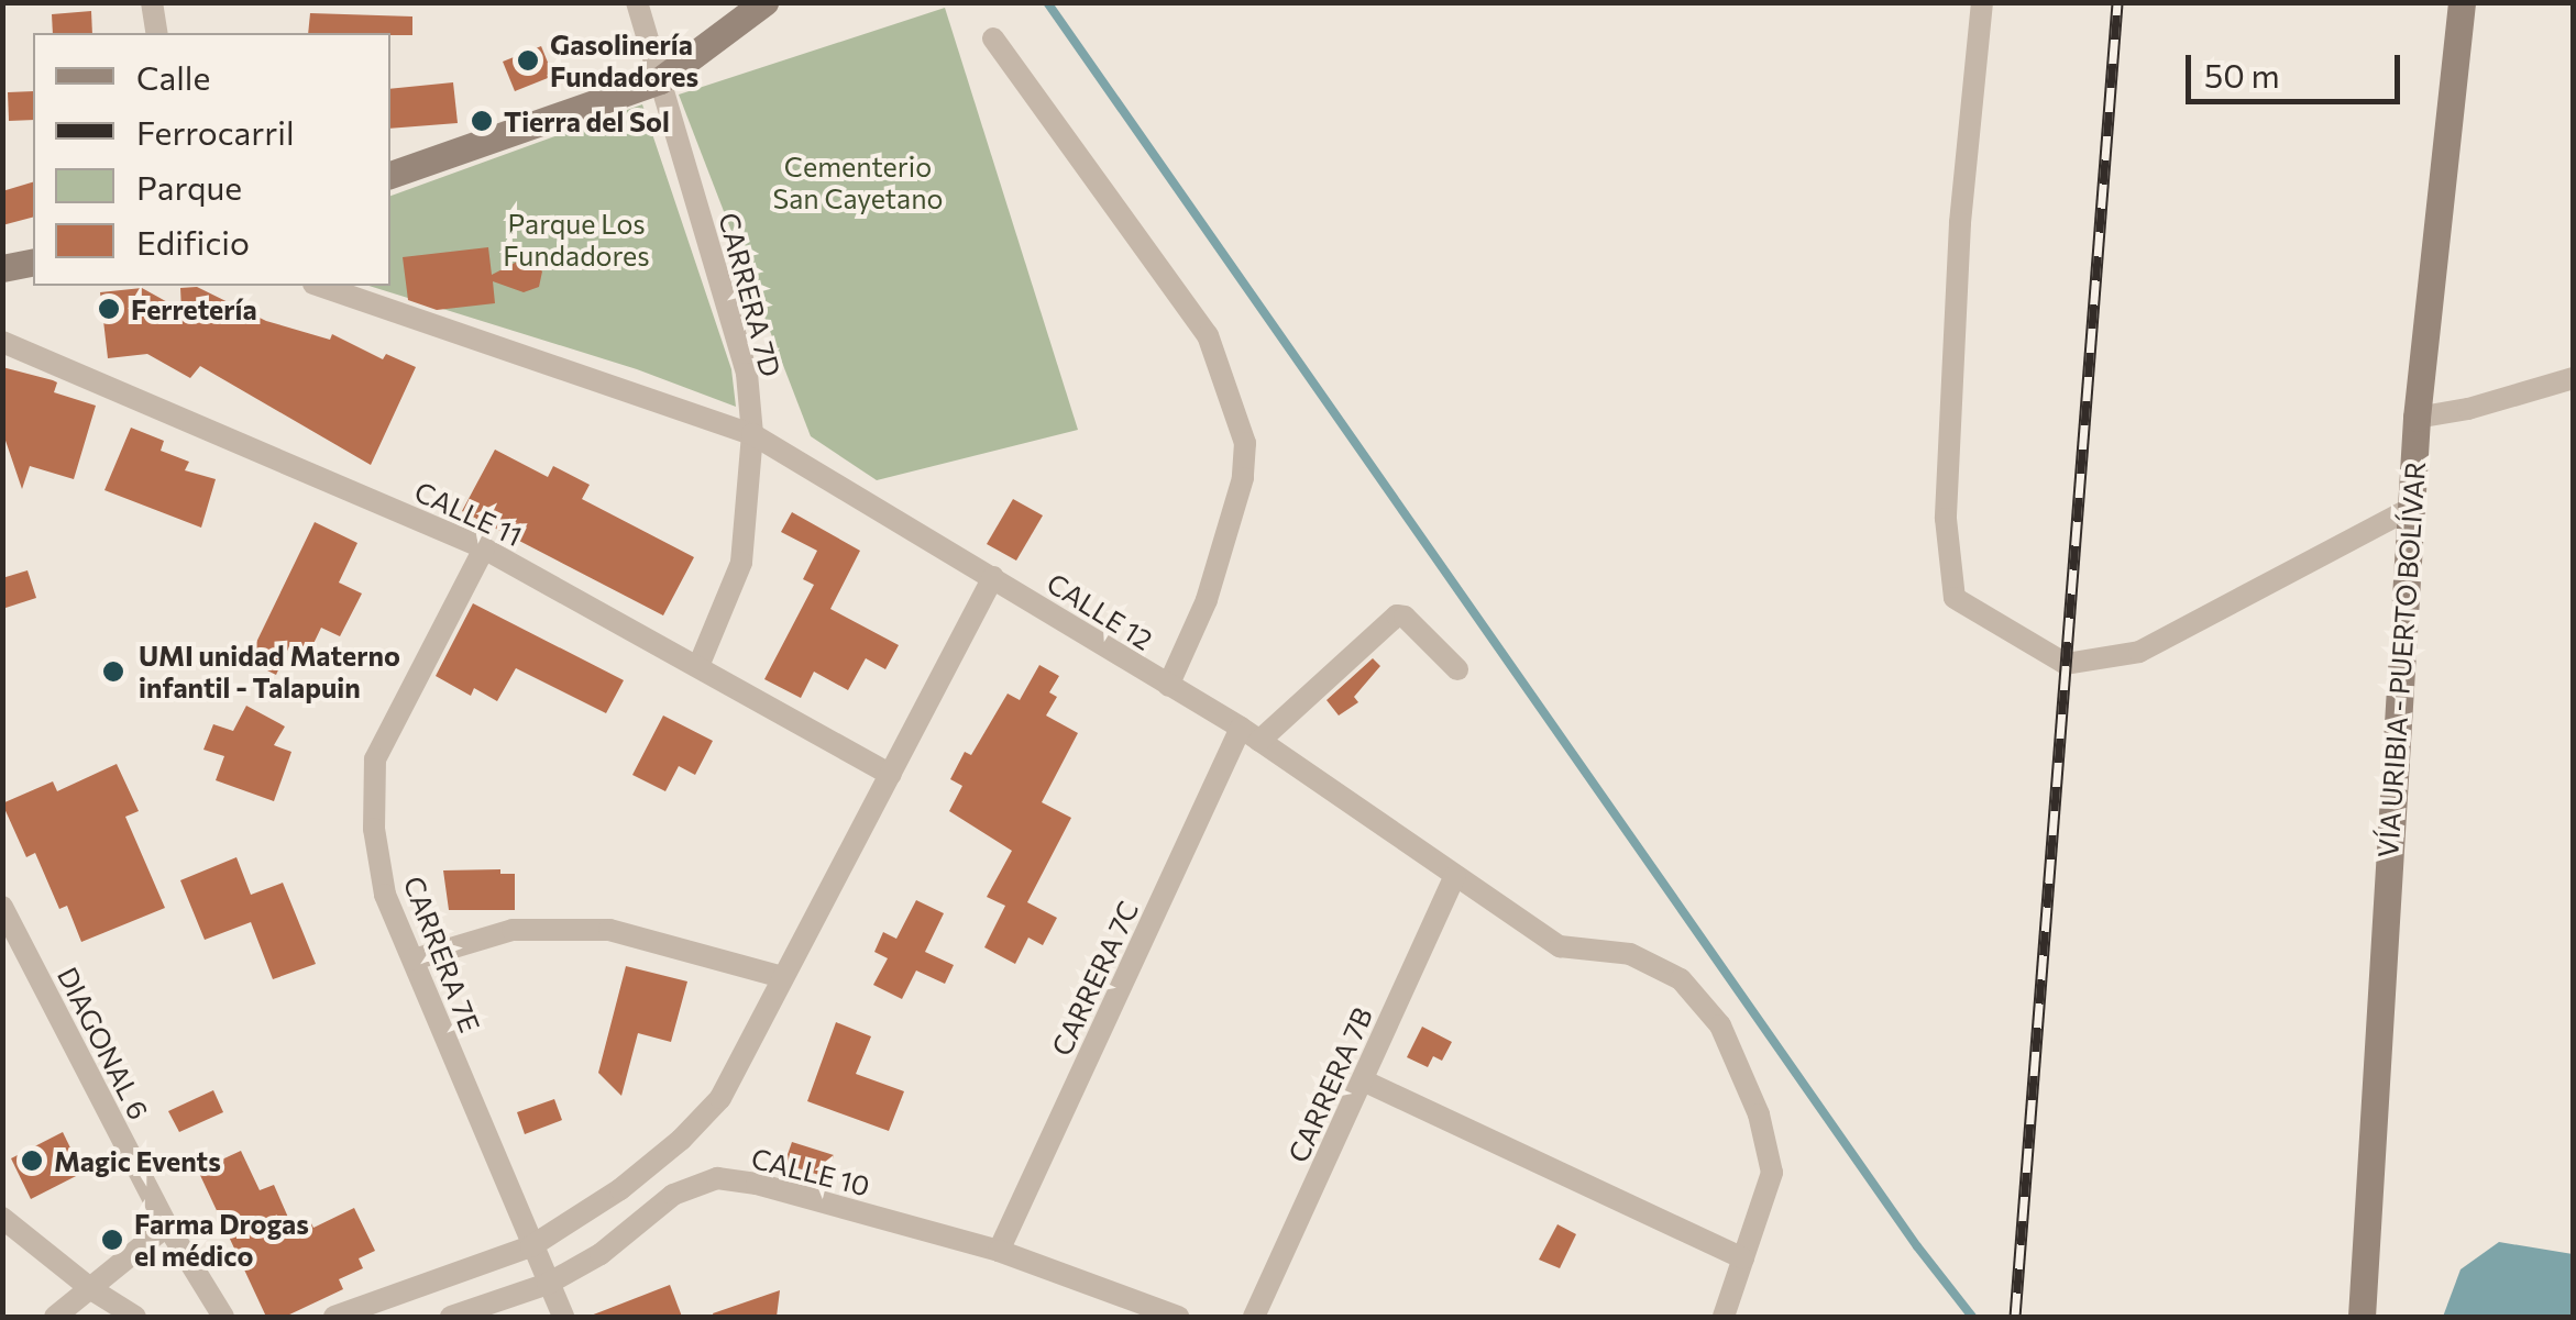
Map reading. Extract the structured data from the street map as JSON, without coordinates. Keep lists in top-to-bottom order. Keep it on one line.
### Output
{"streets":{"street":["CARRERA 7D","CALLE 11","CALLE 12","VÍA URIBIA - PUERTO BOLÍVAR","CARRERA 7E","CARRERA 7C","DIAGONAL 6","CARRERA 7B","CALLE 10"]},"crossings":[["CARRERA 7D","CALLE 11"],["CARRERA 7D","CALLE 12"],["CALLE 11","CARRERA 7E"],["CALLE 12","CARRERA 7C"],["CALLE 12","CARRERA 7B"],["CARRERA 7E","CALLE 10"],["CARRERA 7C","CALLE 10"]],"parks":["Cementerio San Cayetano","Parque Los Fundadores"],"places":["Gasolinería Fundadores","Tierra del Sol","Ferretería","UMI unidad Materno infantil - Talapuin","Magic Events","Farma Drogas el médico"],"legend":["Calle","Ferrocarril","Parque","Edificio"],"scale_bar":"50 m"}
